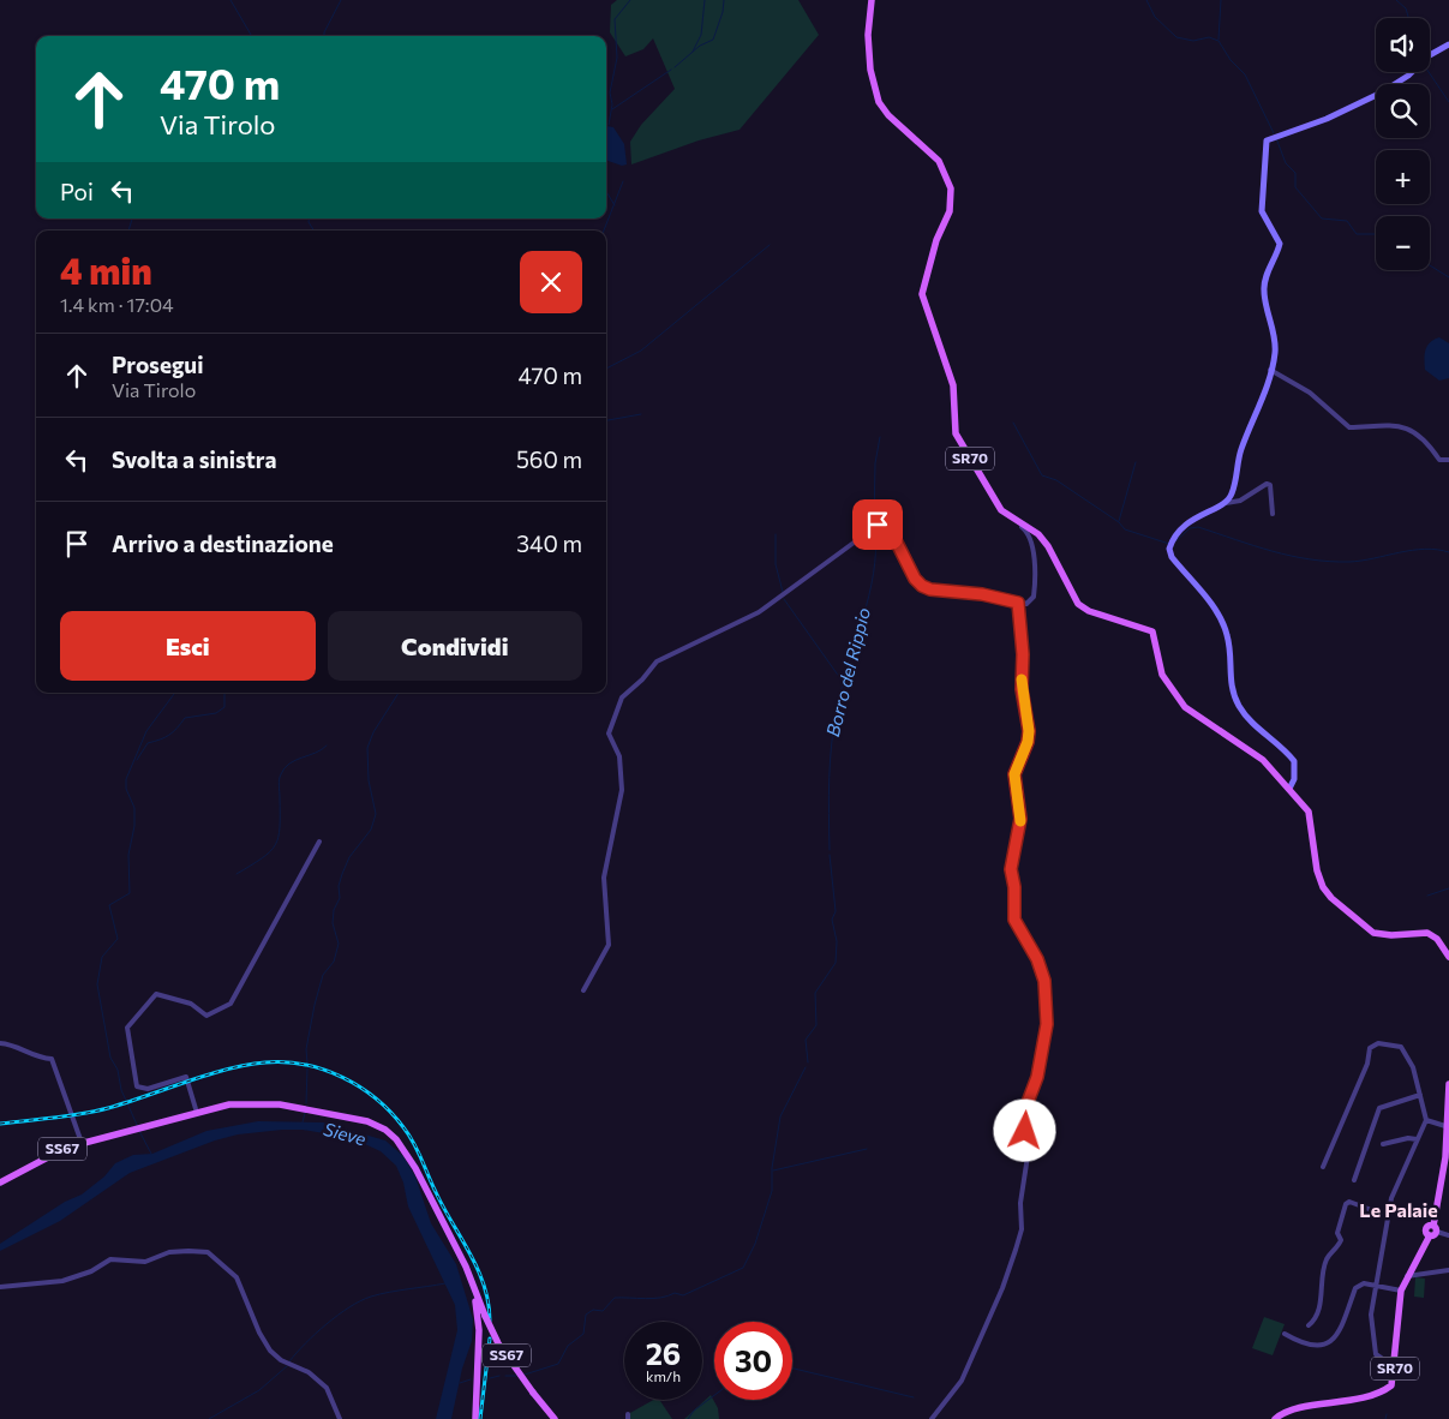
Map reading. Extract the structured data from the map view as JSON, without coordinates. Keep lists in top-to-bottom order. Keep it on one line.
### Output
{"streets":{"main road":["SR70","SS67"]},"districts":["Le Palaie"],"water":["Borro del Rippio","Sieve"],"page":{"map_buttons":["+","−"],"turn":["470 m","Via Tirolo"],"then":"Poi","heading":["4 min","1.4 km · 17:04"],"list":[{"name":"Prosegui","note":"Via Tirolo","value":"470 m"},{"name":"Svolta a sinistra","value":"560 m"},{"name":"Arrivo a destinazione","value":"340 m"}],"buttons":["Esci","Condividi"],"speed":"26 km/h","limit":"30"}}
